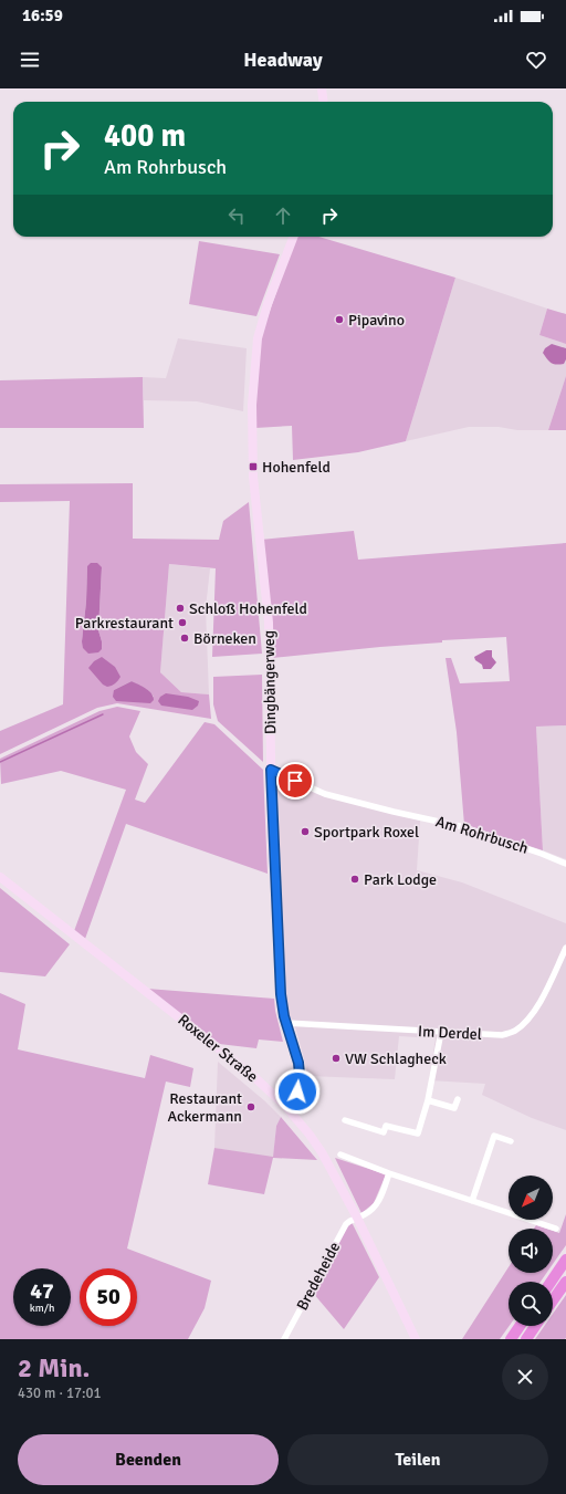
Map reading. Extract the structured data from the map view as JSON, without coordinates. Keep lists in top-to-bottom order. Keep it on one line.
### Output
{"streets":{"main road":["Dingbängerweg","Roxeler Straße"],"street":["Am Rohrbusch","Im Derdel","Bredeheide"]},"crossings":[["Dingbängerweg","Am Rohrbusch"],["Dingbängerweg","Im Derdel"],["Dingbängerweg","Roxeler Straße"],["Roxeler Straße","Bredeheide"]],"places":{"other":["Pipavino","Schloß Hohenfeld","Parkrestaurant","Börneken","Sportpark Roxel","Park Lodge","VW Schlagheck","Restaurant Ackermann"],"transit":["Hohenfeld"]},"north":"bottom left","page":{"status":"16:59","header":"Headway","turn":["400 m","Am Rohrbusch"],"speed":"47 km/h","limit":"50","heading":["2 Min.","430 m · 17:01"],"buttons":["Beenden","Teilen"]}}
